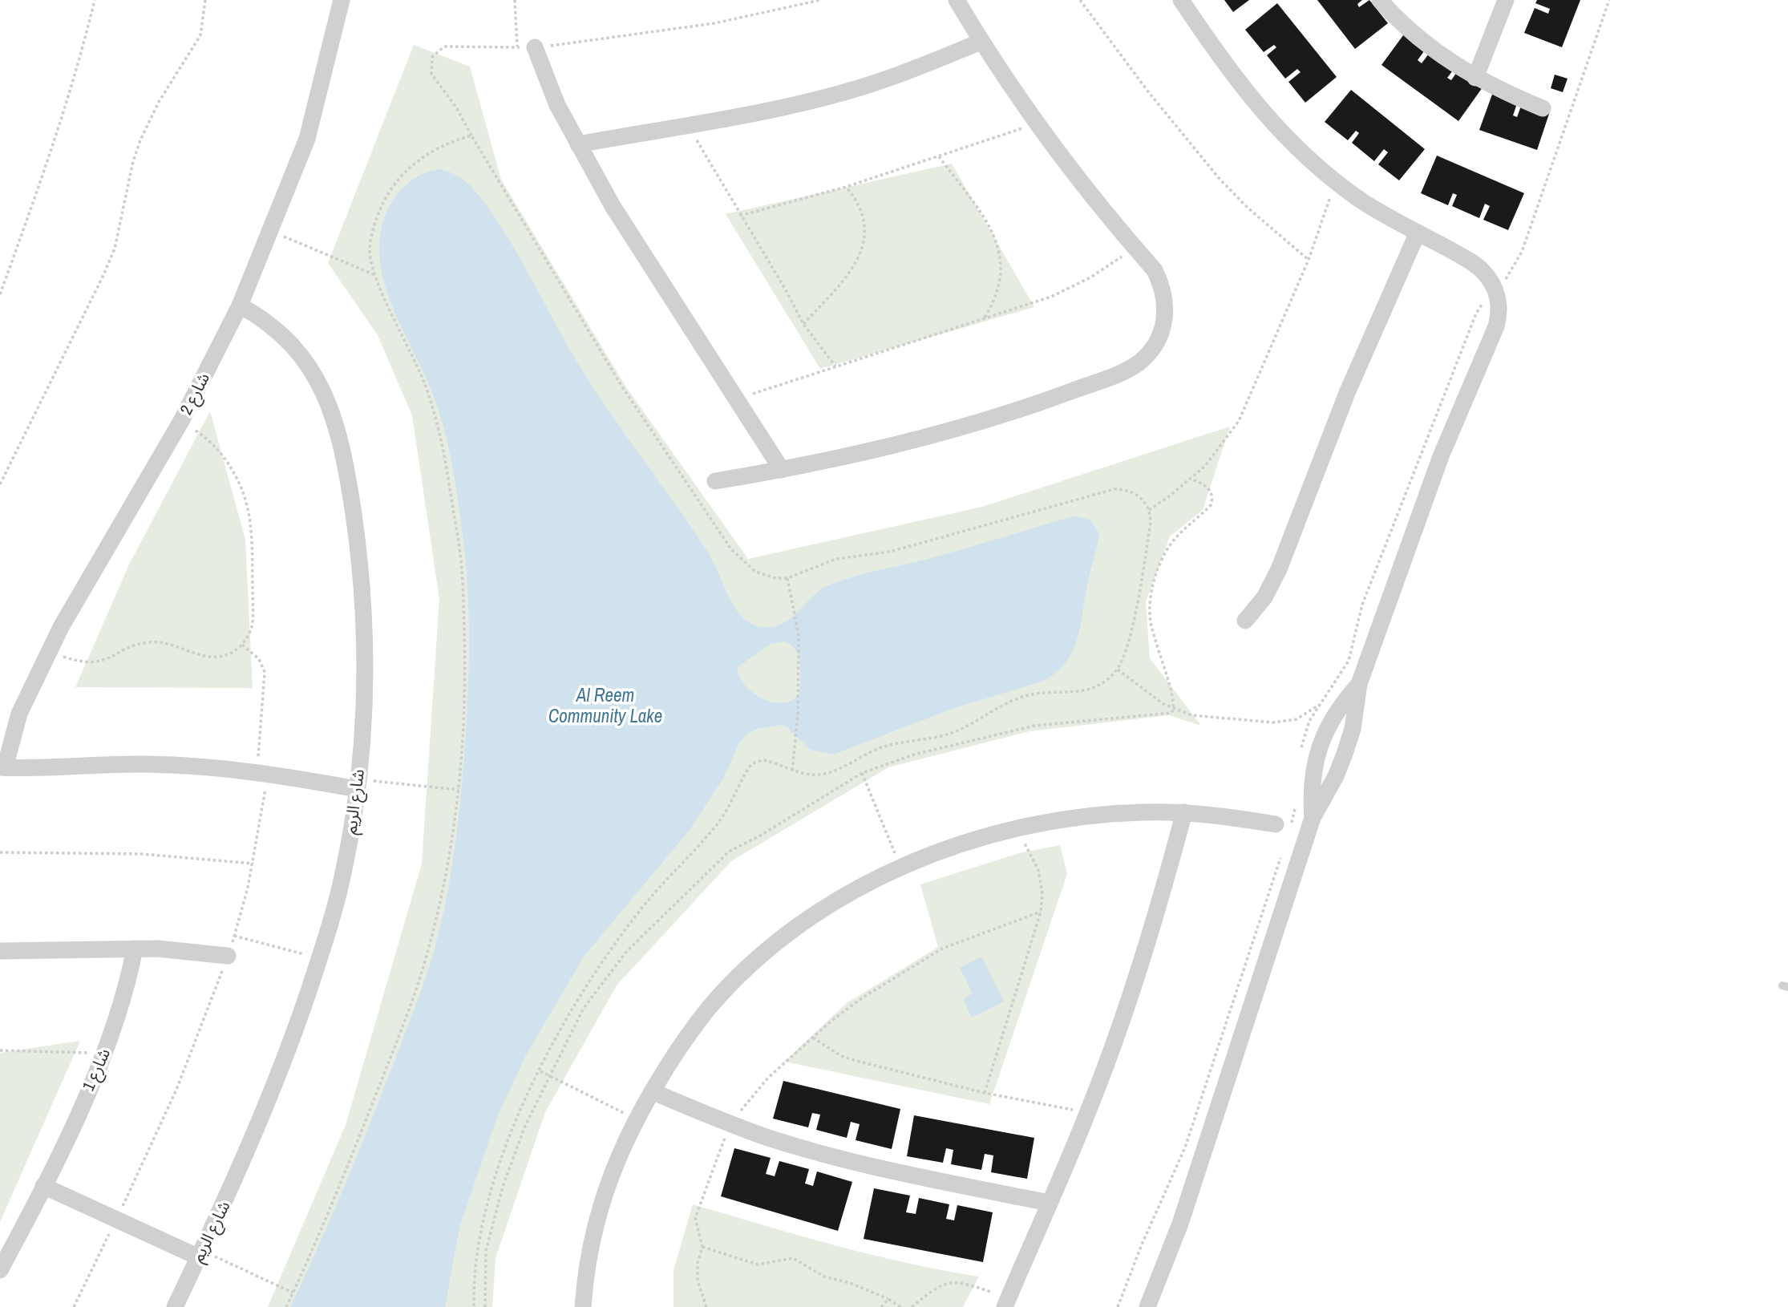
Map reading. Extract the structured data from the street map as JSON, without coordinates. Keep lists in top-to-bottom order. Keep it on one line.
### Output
{"streets":{"street":["شارع 2","شارع الريم","شارع 1"]},"crossings":[["شارع 2","شارع الريم"]],"water":["Al Reem Community Lake"]}
